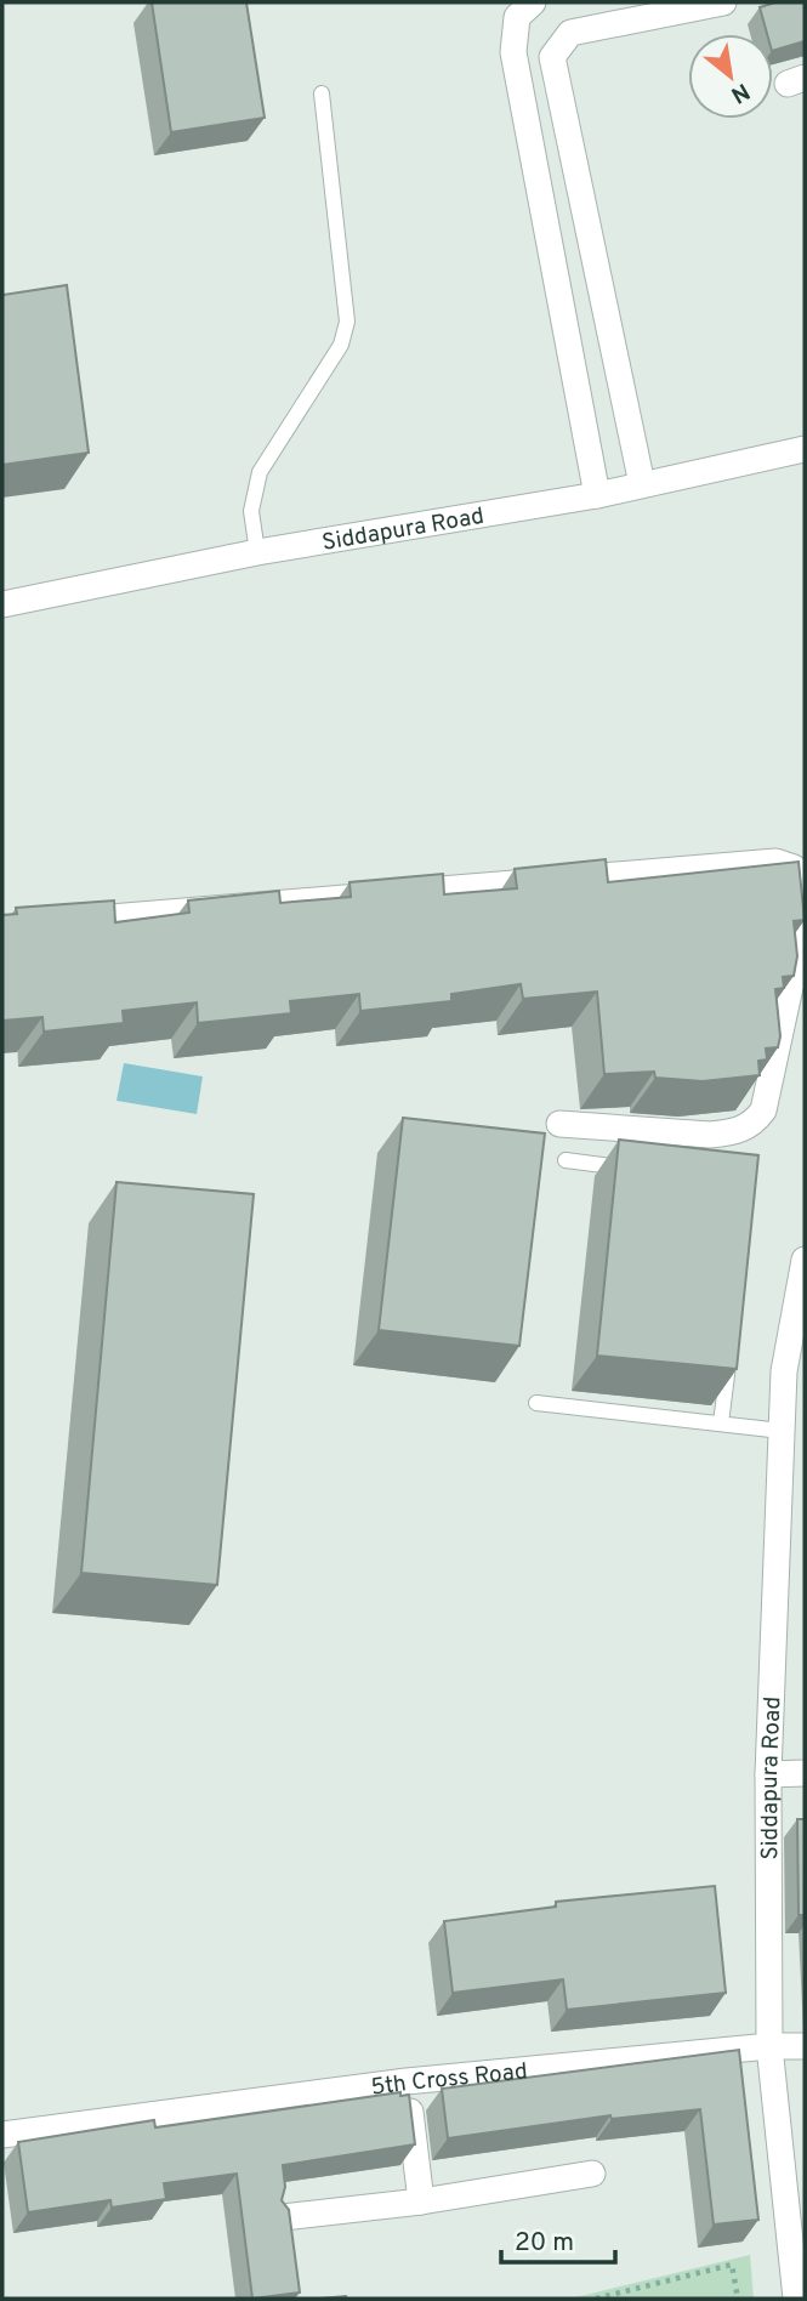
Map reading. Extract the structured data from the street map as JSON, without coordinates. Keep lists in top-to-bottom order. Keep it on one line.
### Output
{"streets":{"street":["Siddapura Road","5th Cross Road"]},"crossings":[["Siddapura Road","5th Cross Road"]],"scale_bar":"20 m","north":"bottom right"}
